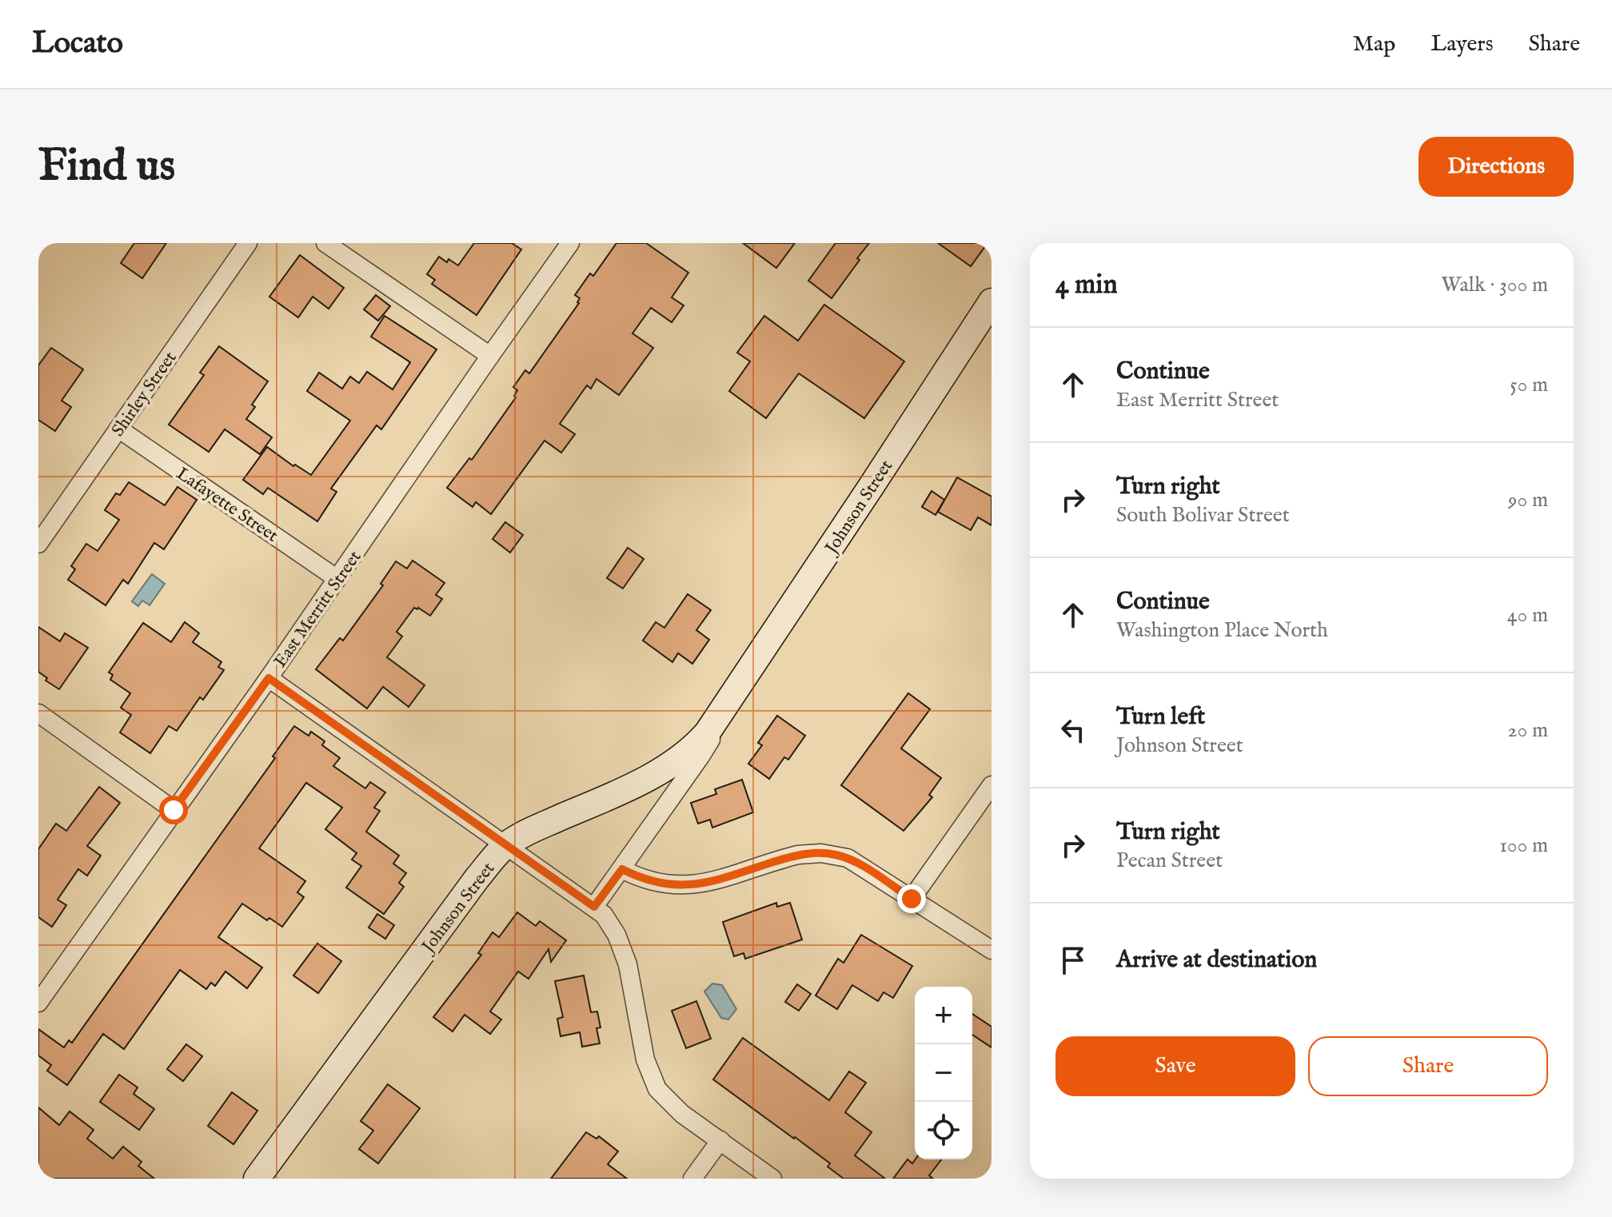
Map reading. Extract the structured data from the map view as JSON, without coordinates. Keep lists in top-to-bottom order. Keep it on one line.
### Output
{"streets":{"street":["Shirley Street","Lafayette Street","Johnson Street","East Merritt Street"]},"crossings":[["Shirley Street","Lafayette Street"],["Lafayette Street","East Merritt Street"]],"page":{"header":"Locato","nav":["Map","Layers","Share"],"buttons":["Directions",["Save","Share"]],"title":"Find us","heading":["4 min","Walk · 300 m"],"list":[["Continue","East Merritt Street","50 m"],["Turn right","South Bolivar Street","90 m"],["Continue","Washington Place North","40 m"],["Turn left","Johnson Street","20 m"],["Turn right","Pecan Street","100 m"],"Arrive at destination"],"map_buttons":["+","−"]}}
